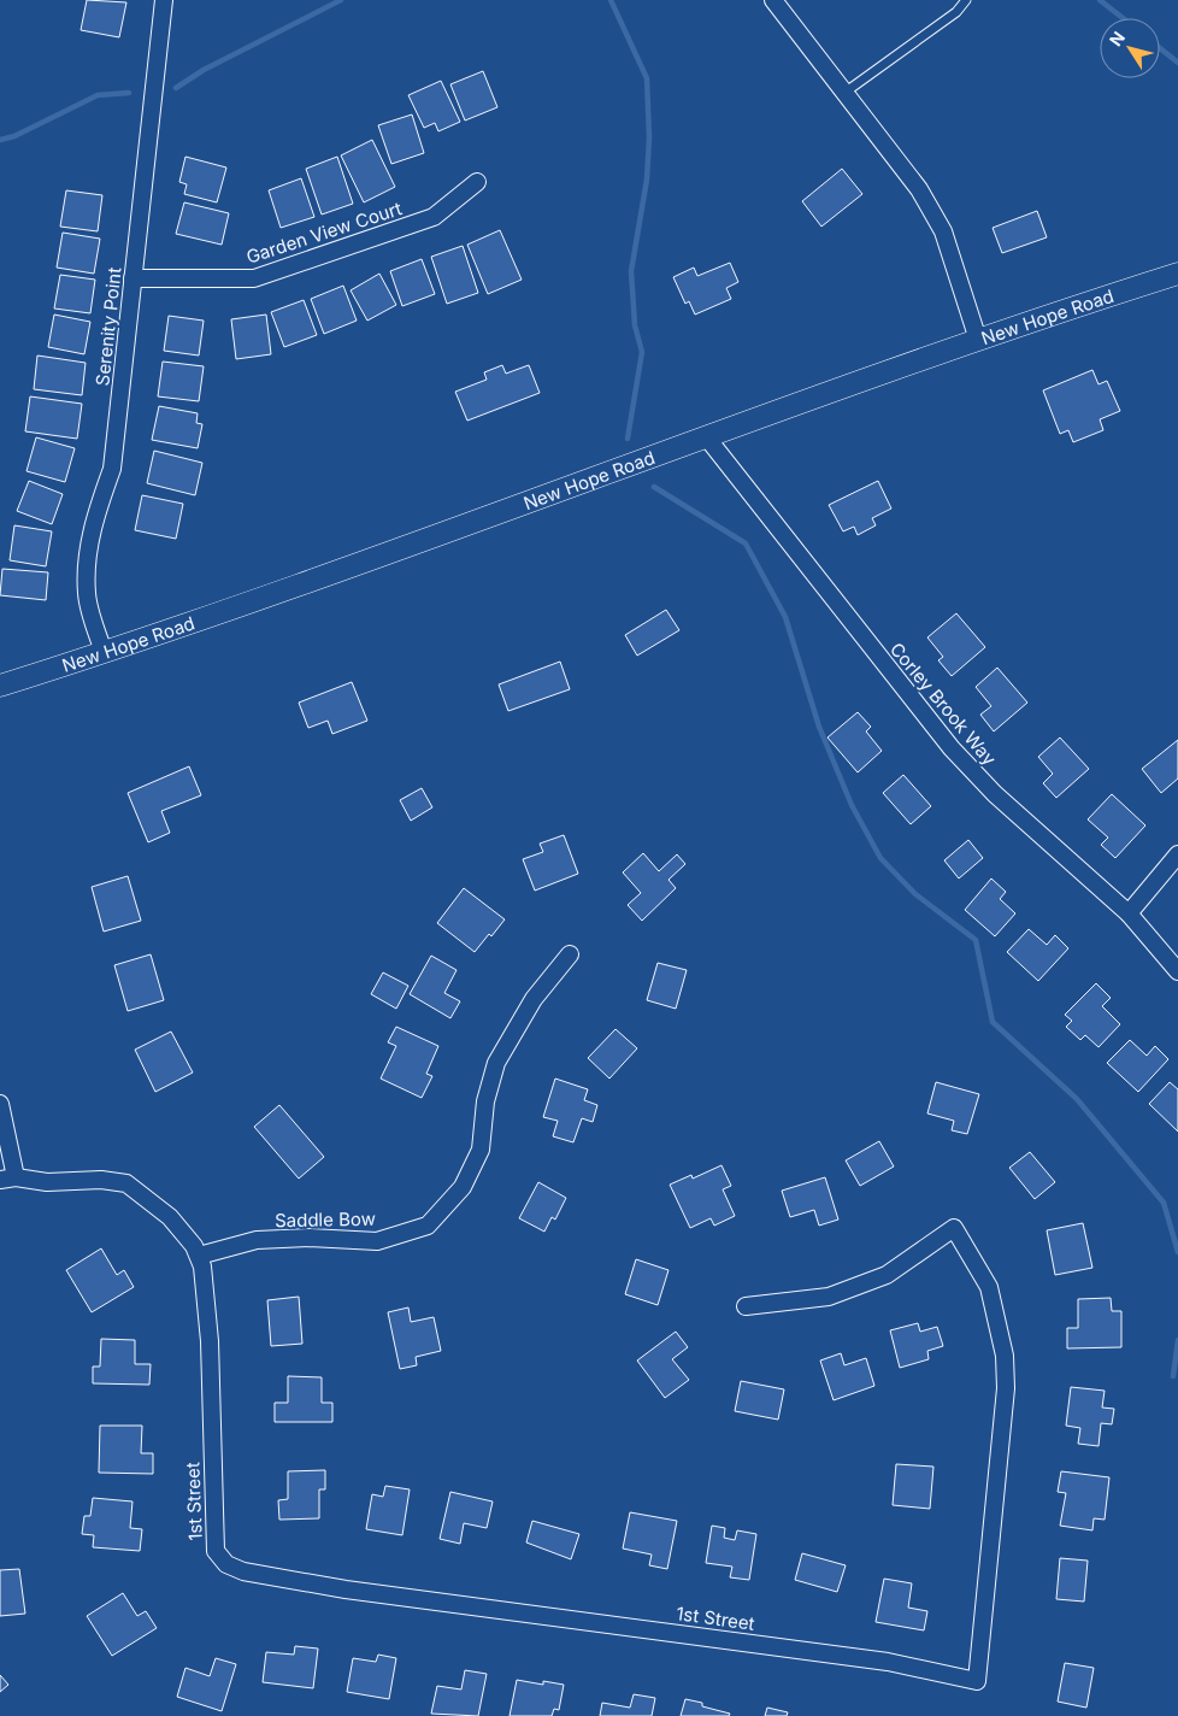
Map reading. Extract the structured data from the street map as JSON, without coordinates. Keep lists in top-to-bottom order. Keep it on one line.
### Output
{"streets":{"street":["Garden View Court","New Hope Road","Serenity Point","Corley Brook Way","Saddle Bow","1st Street"]},"crossings":[["Garden View Court","Serenity Point"],["New Hope Road","Serenity Point"],["New Hope Road","Corley Brook Way"],["Saddle Bow","1st Street"]],"north":"top left"}
